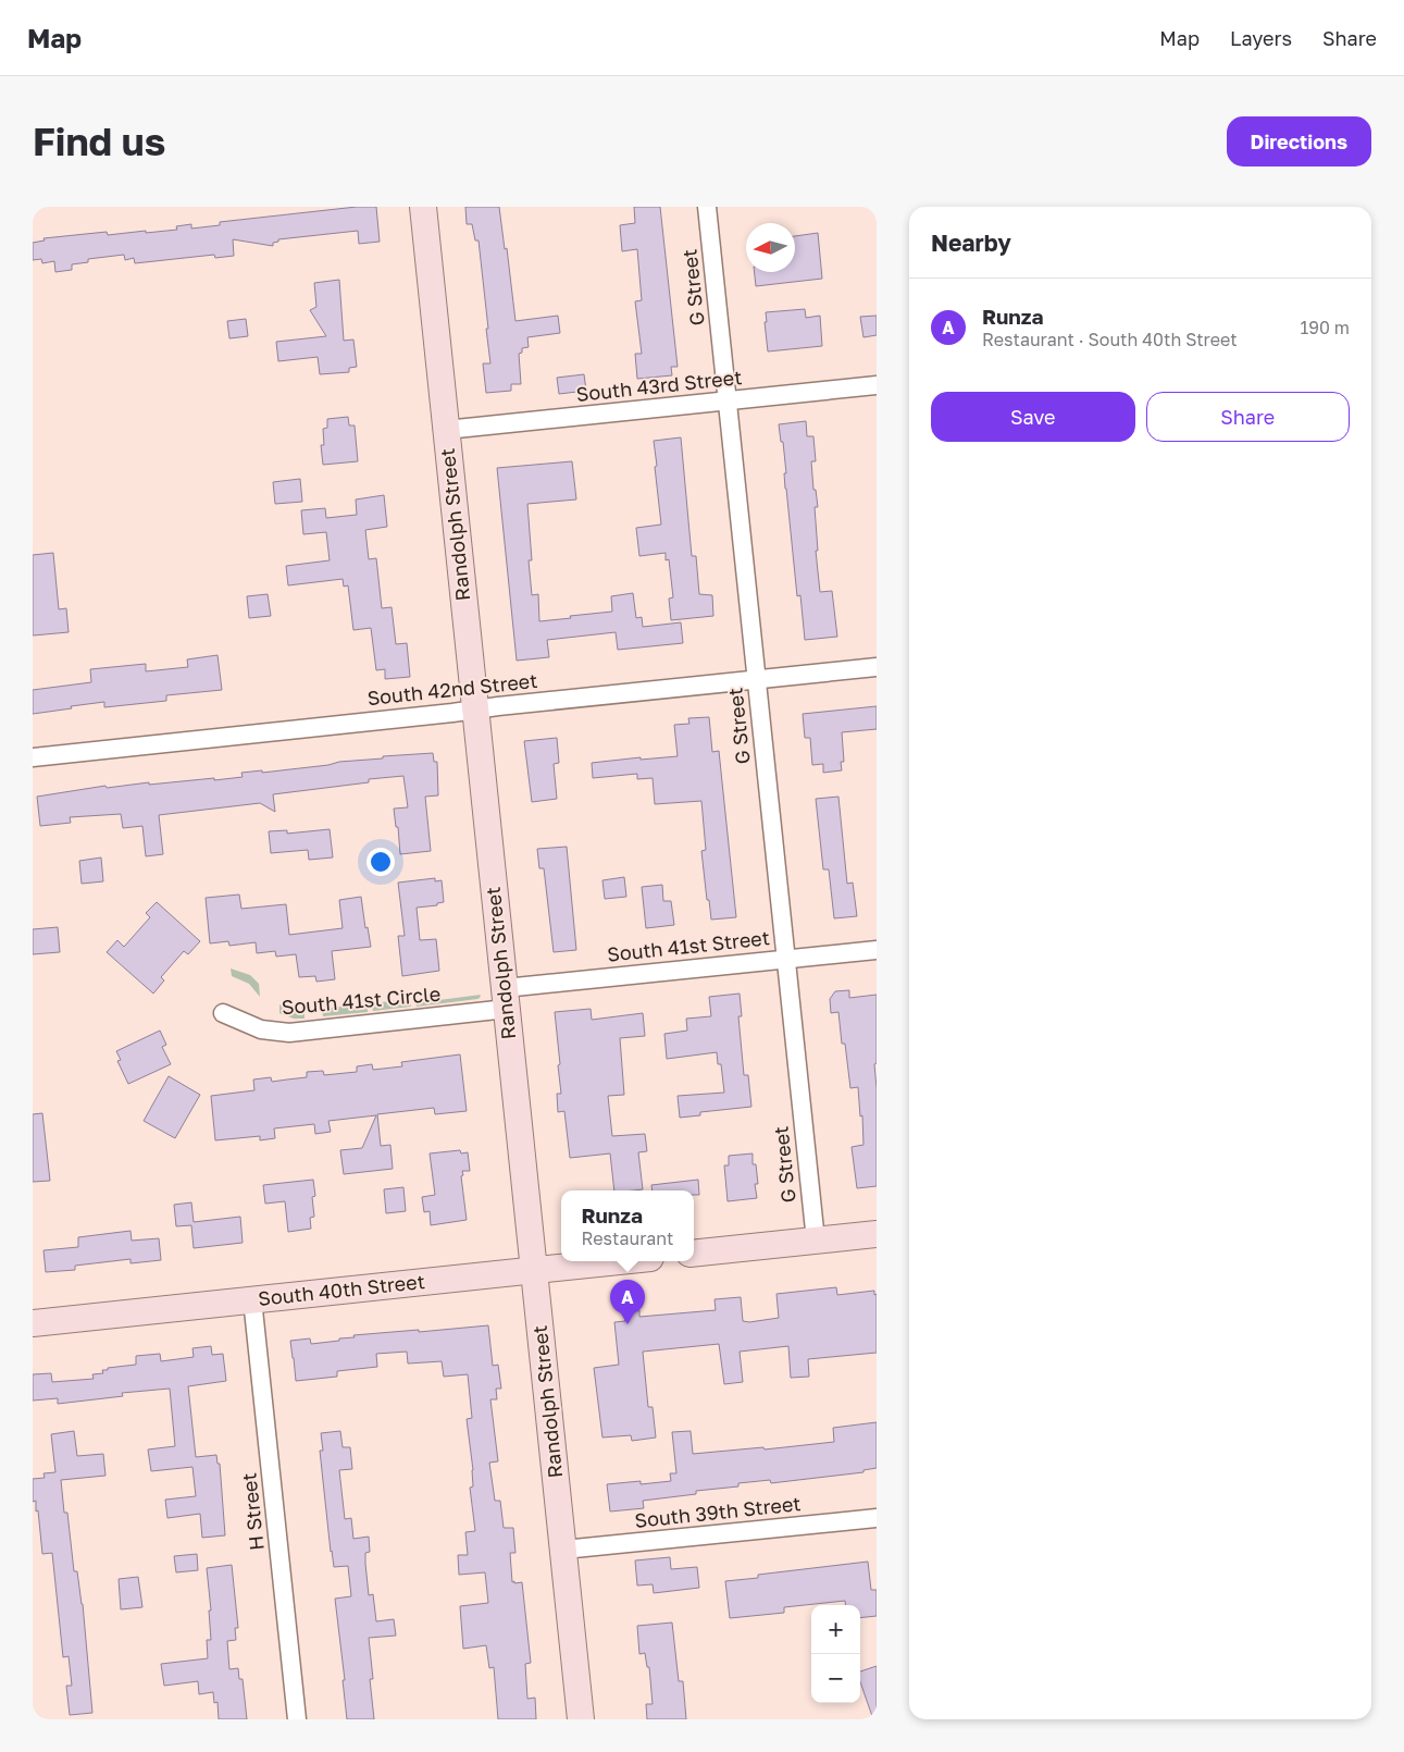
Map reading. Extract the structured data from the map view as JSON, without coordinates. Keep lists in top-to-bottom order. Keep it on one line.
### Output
{"streets":{"main road":["Randolph Street","South 40th Street"],"street":["G Street","South 43rd Street","South 42nd Street","South 41st Street","South 41st Circle","H Street","South 39th Street"]},"crossings":[["G Street","South 43rd Street"],["G Street","South 42nd Street"],["G Street","South 41st Street"],["South 43rd Street","Randolph Street"],["Randolph Street","South 42nd Street"],["Randolph Street","South 41st Street"],["Randolph Street","South 41st Circle"],["Randolph Street","South 40th Street"],["Randolph Street","South 39th Street"],["South 41st Street","South 41st Circle"],["South 40th Street","H Street"]],"north":"left","page":{"header":"Map","nav":["Map","Layers","Share"],"buttons":["Directions",["Save","Share"]],"title":"Find us","heading":"Nearby","list":[{"mark":"A","name":"Runza","note":"Restaurant · South 40th Street","value":"190 m"}],"popup":["Runza","Restaurant"],"pins":"A","map_buttons":["+","−"]}}
